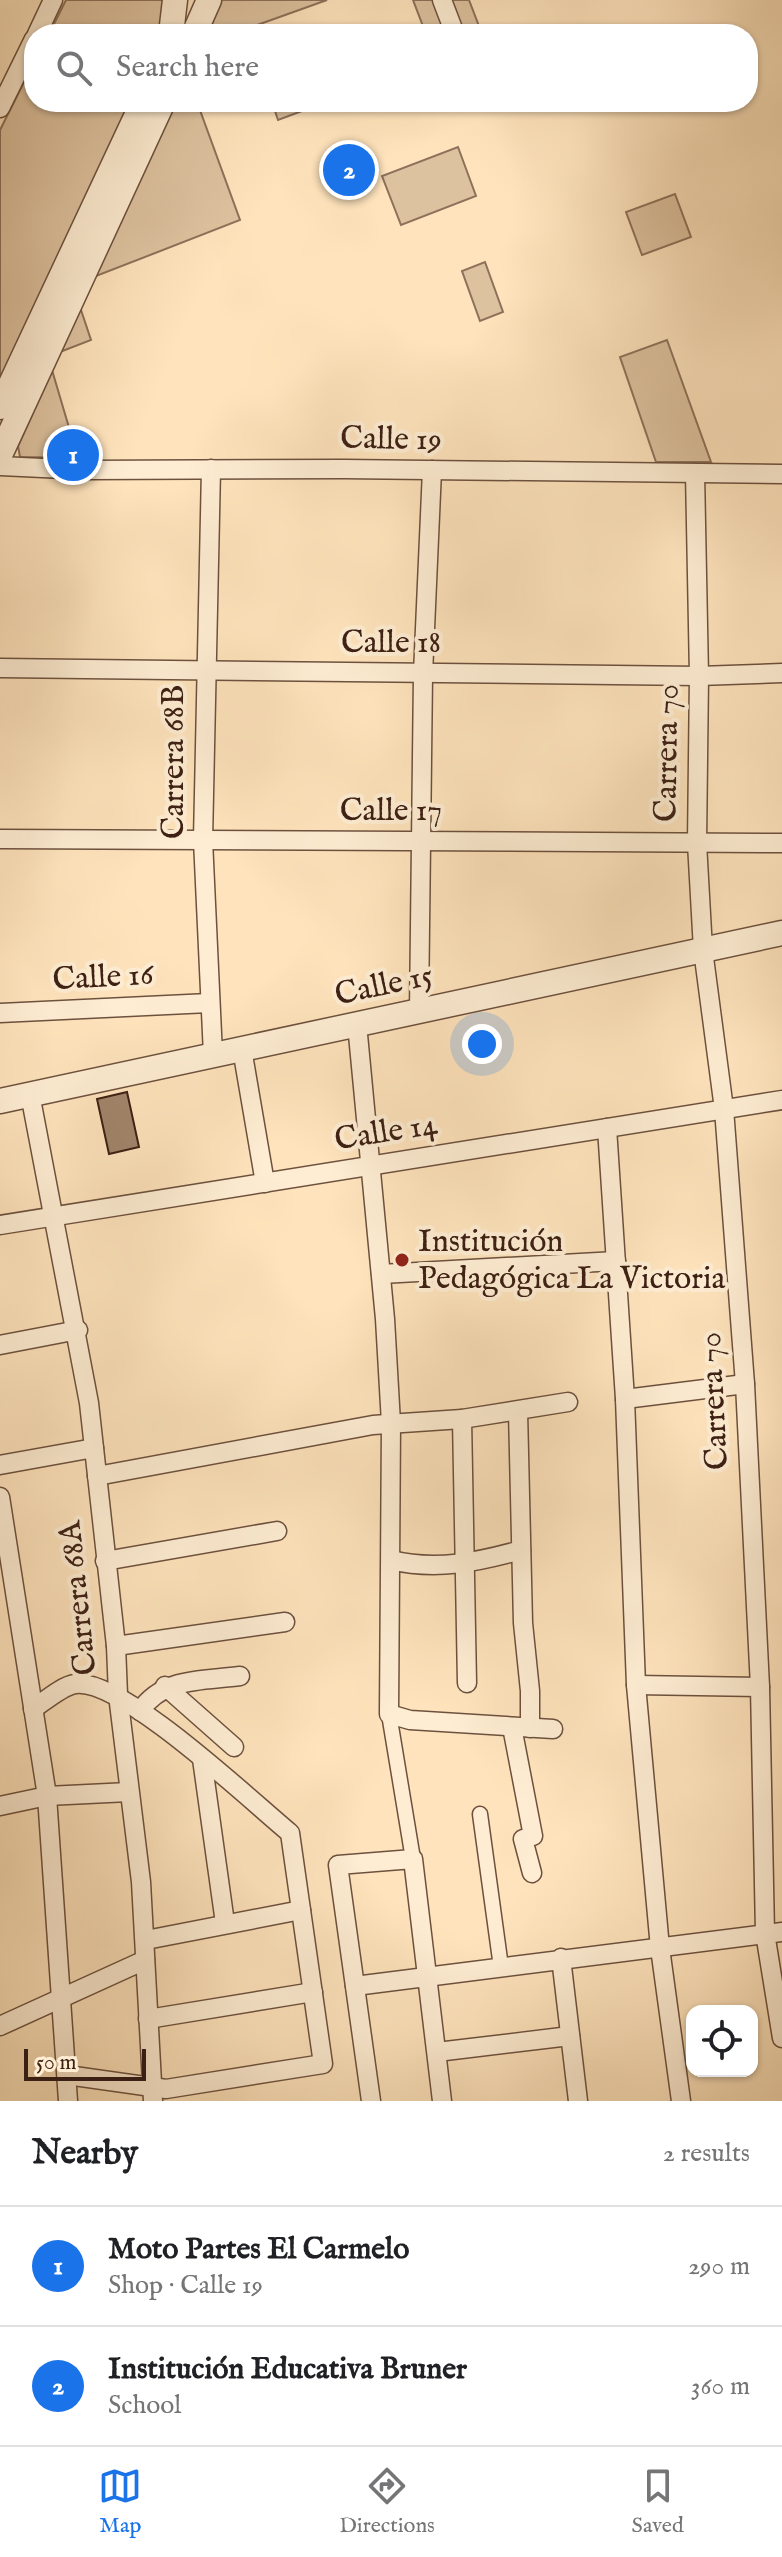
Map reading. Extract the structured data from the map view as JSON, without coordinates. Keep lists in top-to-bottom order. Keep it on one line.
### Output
{"streets":{"street":["Calle 19","Calle 18","Carrera 70","Carrera 68B","Calle 17","Calle 16","Calle 15","Calle 14","Carrera 68A"]},"crossings":[["Calle 19","Carrera 70"],["Calle 19","Carrera 68B"],["Calle 18","Carrera 70"],["Calle 18","Carrera 68B"],["Carrera 70","Calle 17"],["Carrera 70","Calle 15"],["Carrera 70","Calle 14"],["Carrera 68B","Calle 17"],["Carrera 68B","Calle 16"],["Carrera 68B","Calle 15"],["Calle 15","Carrera 68A"],["Calle 14","Carrera 68A"]],"places":["Institución Pedagógica La Victoria"],"scale_bar":"50 m","page":{"search":"Search here","pins":["2","1"],"scale":"50 m","heading":["Nearby","2 results"],"list":[{"mark":"1","name":"Moto Partes El Carmelo","note":"Shop · Calle 19","value":"290 m"},{"mark":"2","name":"Institución Educativa Bruner","note":"School","value":"360 m"}],"nav":["Map","Directions","Saved"]}}
